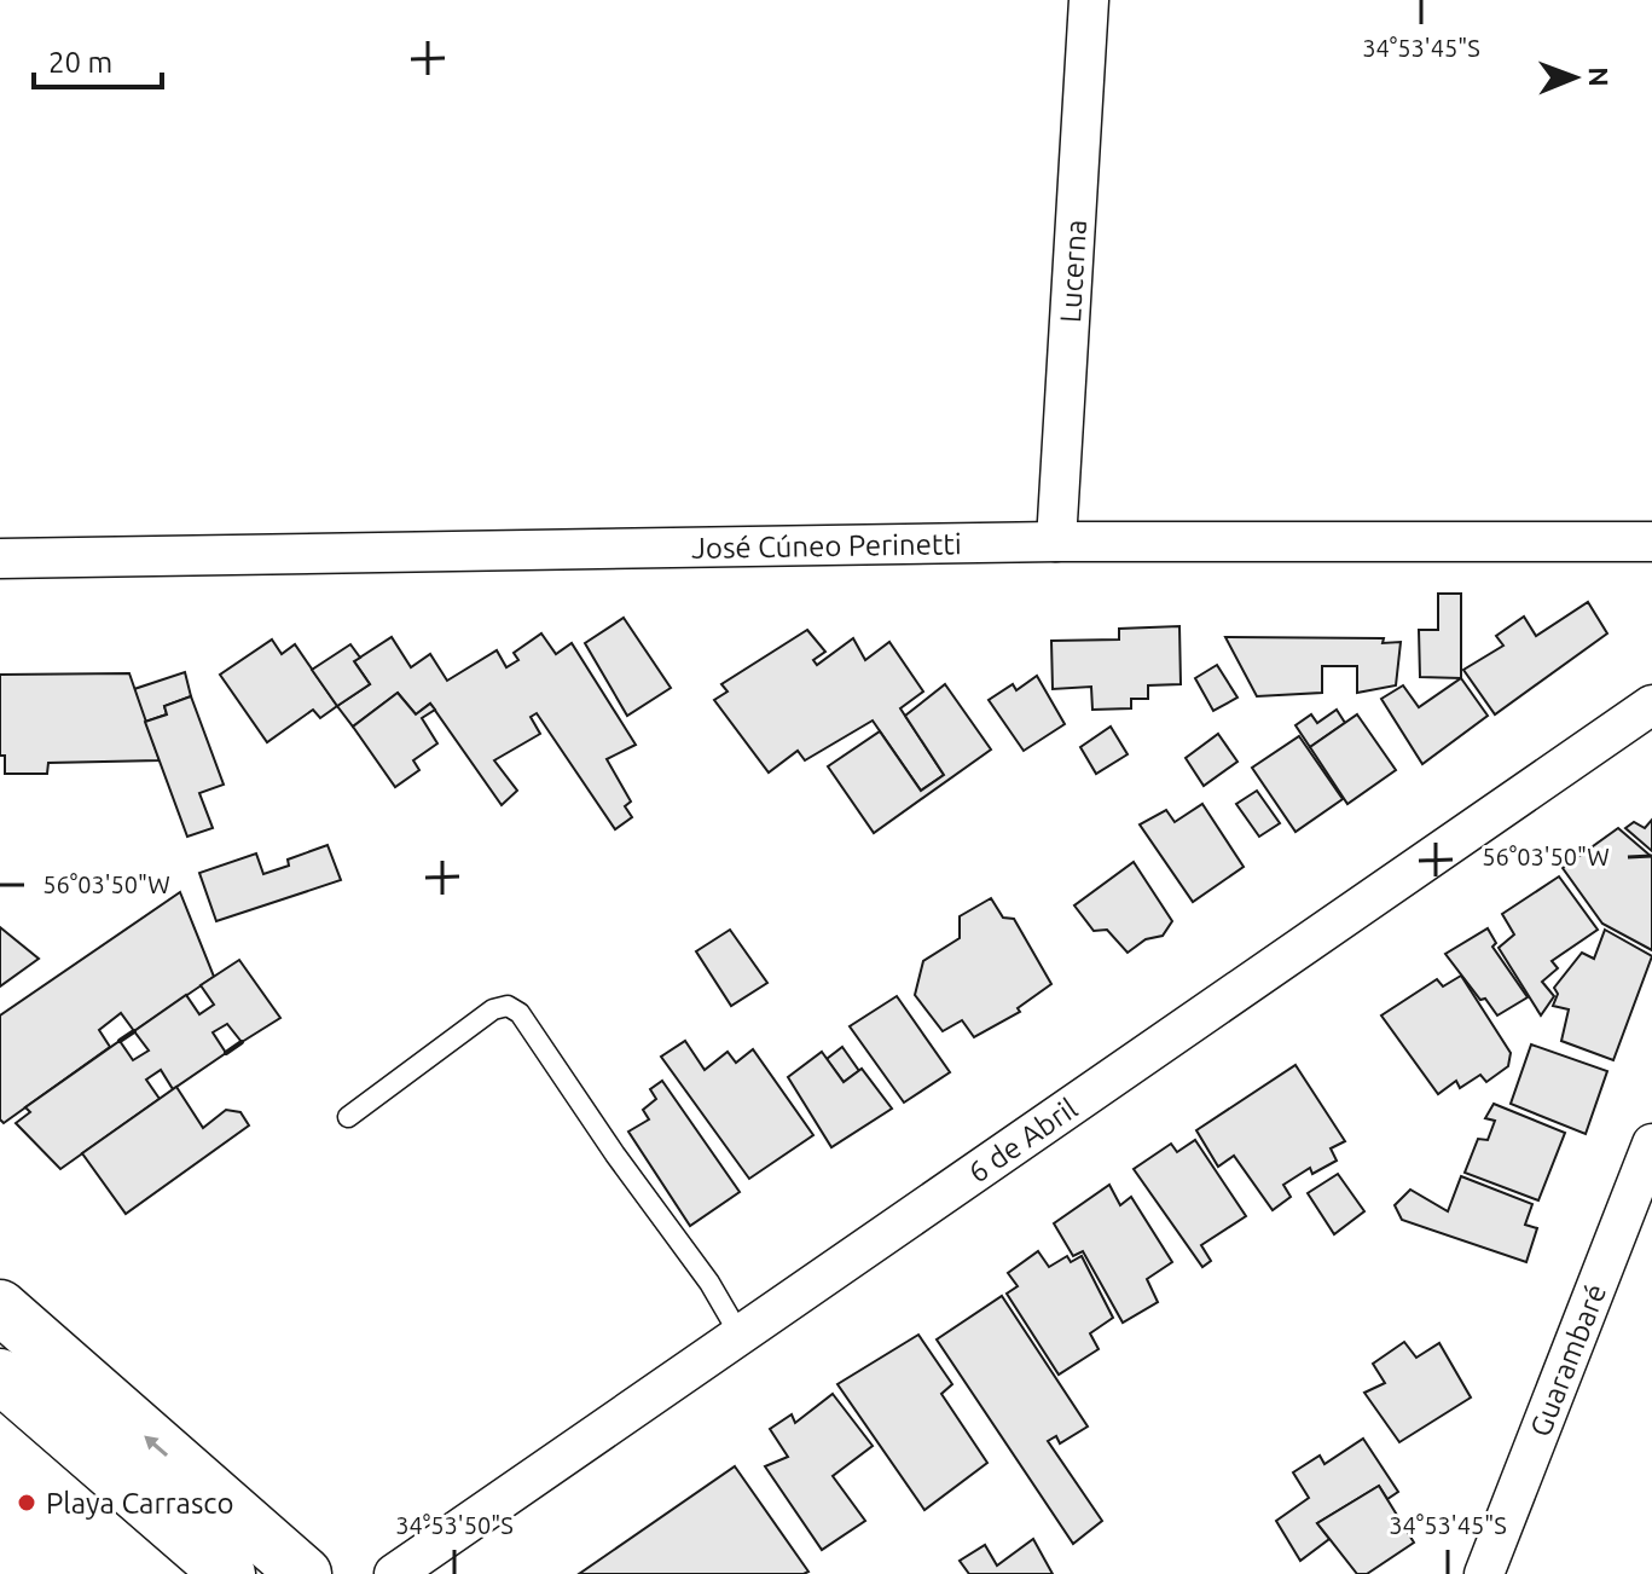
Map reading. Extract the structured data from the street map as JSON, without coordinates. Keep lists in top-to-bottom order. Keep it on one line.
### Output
{"streets":{"street":["Lucerna","José Cúneo Perinetti","6 de Abril","Guarambaré"]},"crossings":[["Lucerna","José Cúneo Perinetti"]],"places":["Playa Carrasco"],"scale_bar":"20 m","north":"right","coordinates":["34°53'45\"S","56°03'50\"W","34°53'50\"S"]}
